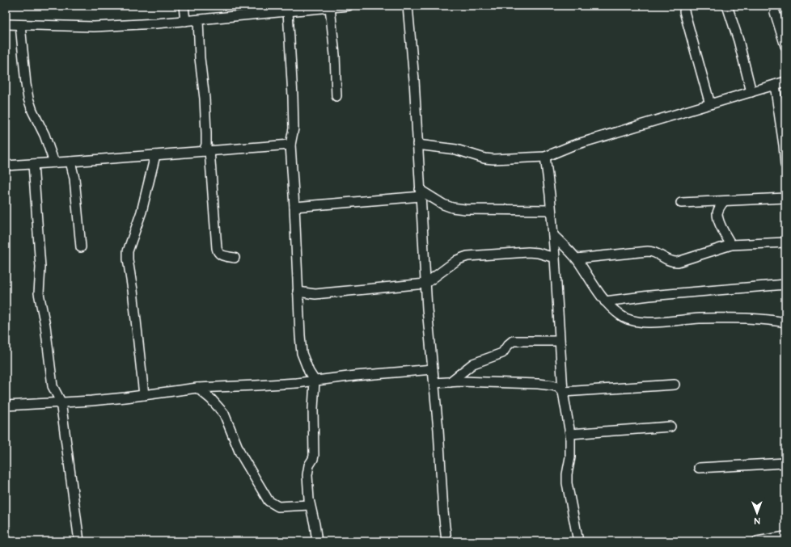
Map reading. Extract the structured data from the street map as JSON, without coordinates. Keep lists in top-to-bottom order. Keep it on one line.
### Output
{"north":"bottom"}
